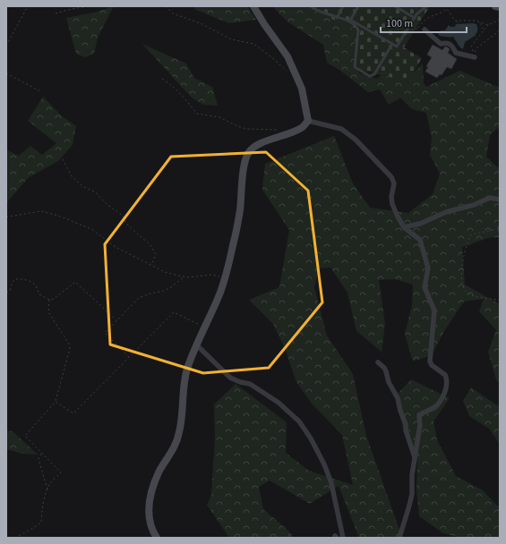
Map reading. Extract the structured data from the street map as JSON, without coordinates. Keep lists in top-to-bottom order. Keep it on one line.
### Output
{"scale_bar":"100 m"}
